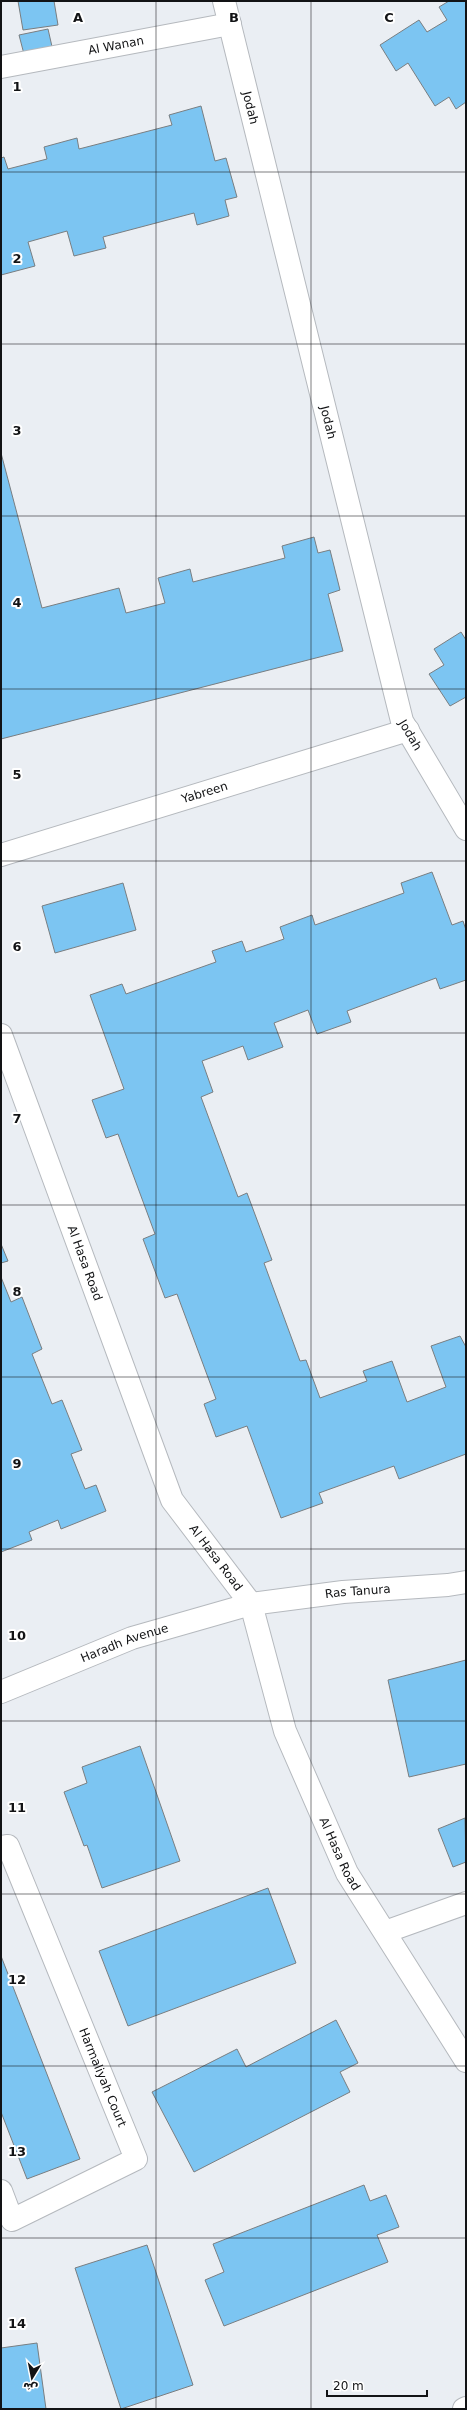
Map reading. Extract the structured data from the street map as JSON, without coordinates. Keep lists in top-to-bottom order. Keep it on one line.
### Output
{"streets":{"street":["Al Wanan","Jodah","Yabreen","Al Hasa Road","Ras Tanura","Haradh Avenue","Harmaliyah Court"]},"crossings":[["Al Wanan","Jodah"],["Jodah","Yabreen"],["Al Hasa Road","Ras Tanura"],["Al Hasa Road","Haradh Avenue"],["Ras Tanura","Haradh Avenue"]],"scale_bar":"20 m","north":"bottom","grid":{"columns":["A","B","C"],"rows":["1","2","3","4","5","6","7","8","9","10","11","12","13","14"]}}
